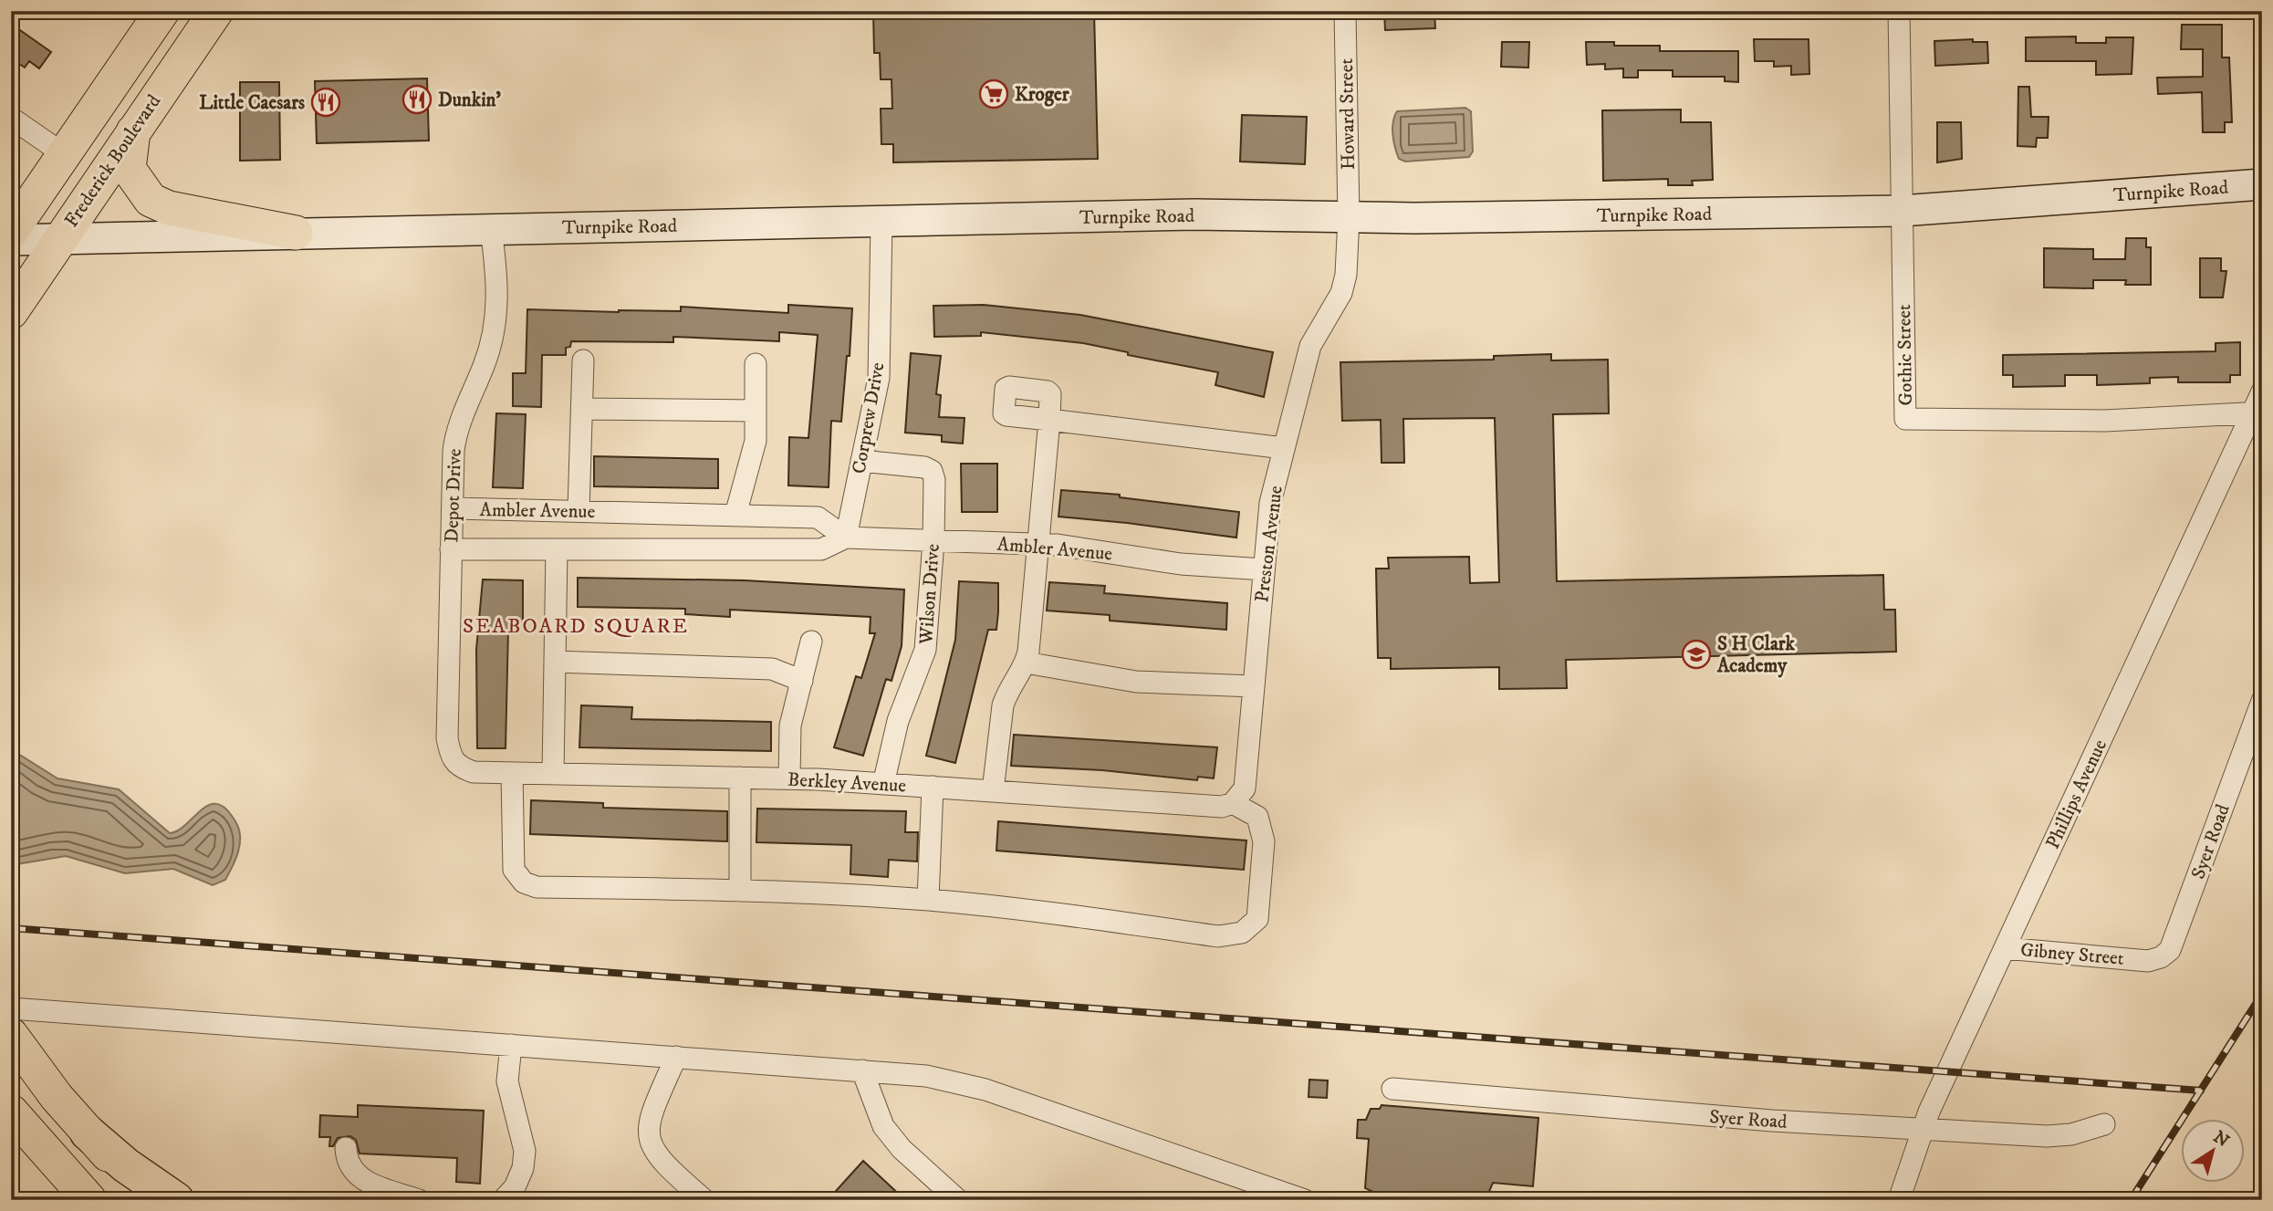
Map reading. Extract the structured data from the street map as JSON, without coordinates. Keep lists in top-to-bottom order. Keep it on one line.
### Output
{"streets":{"main road":["Frederick Boulevard","Turnpike Road"],"street":["Howard Street","Gothic Street","Corprew Drive","Depot Drive","Ambler Avenue","Preston Avenue","Wilson Drive","Berkley Avenue","Phillips Avenue","Syer Road","Gibney Street"]},"crossings":[["Howard Street","Turnpike Road"],["Howard Street","Preston Avenue"],["Frederick Boulevard","Turnpike Road"],["Turnpike Road","Gothic Street"],["Turnpike Road","Corprew Drive"],["Turnpike Road","Depot Drive"],["Turnpike Road","Preston Avenue"],["Gothic Street","Phillips Avenue"],["Corprew Drive","Ambler Avenue"],["Corprew Drive","Wilson Drive"],["Depot Drive","Ambler Avenue"],["Depot Drive","Berkley Avenue"],["Ambler Avenue","Preston Avenue"],["Ambler Avenue","Wilson Drive"],["Preston Avenue","Berkley Avenue"],["Wilson Drive","Berkley Avenue"],["Phillips Avenue","Syer Road"],["Phillips Avenue","Gibney Street"],["Syer Road","Gibney Street"]],"districts":["SEABOARD SQUARE"],"places":{"supermarket":["Kroger"],"restaurant":["Dunkin'","Little Caesars"],"school or university":["S H Clark Academy"]},"north":"top right"}
